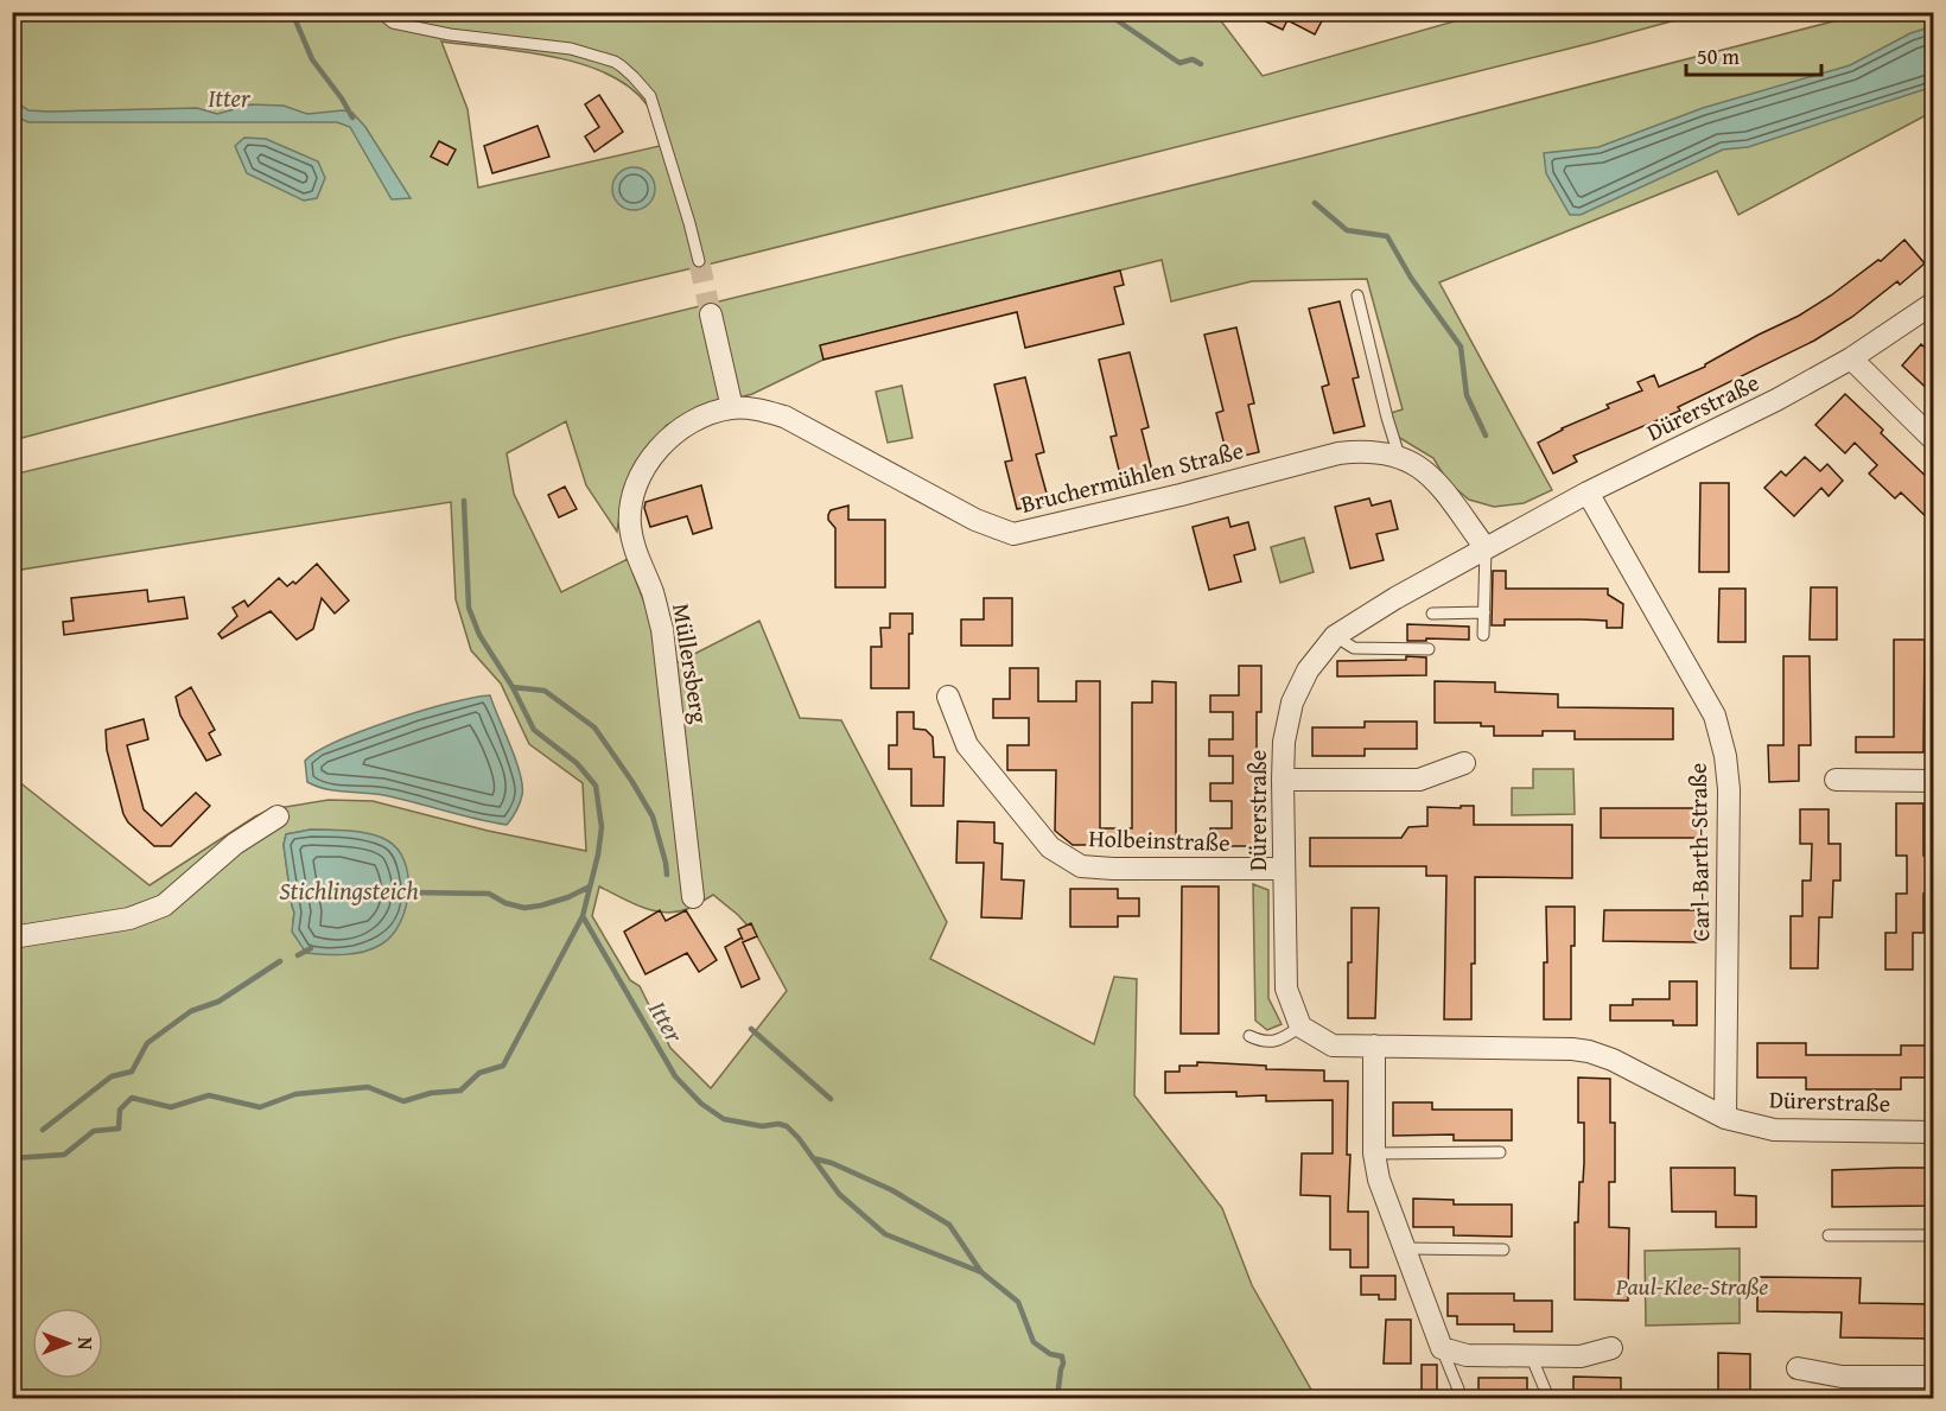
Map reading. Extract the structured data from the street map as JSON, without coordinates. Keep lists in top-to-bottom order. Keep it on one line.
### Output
{"streets":{"street":["Dürerstraße","Bruchermühlen Straße","Müllersberg","Holbeinstraße","Carl-Barth-Straße"]},"crossings":[["Dürerstraße","Bruchermühlen Straße"],["Dürerstraße","Holbeinstraße"],["Dürerstraße","Carl-Barth-Straße"],["Bruchermühlen Straße","Müllersberg"]],"water":["Itter","Stichlingsteich"],"parks":["Paul-Klee-Straße"],"scale_bar":"50 m","north":"right"}
